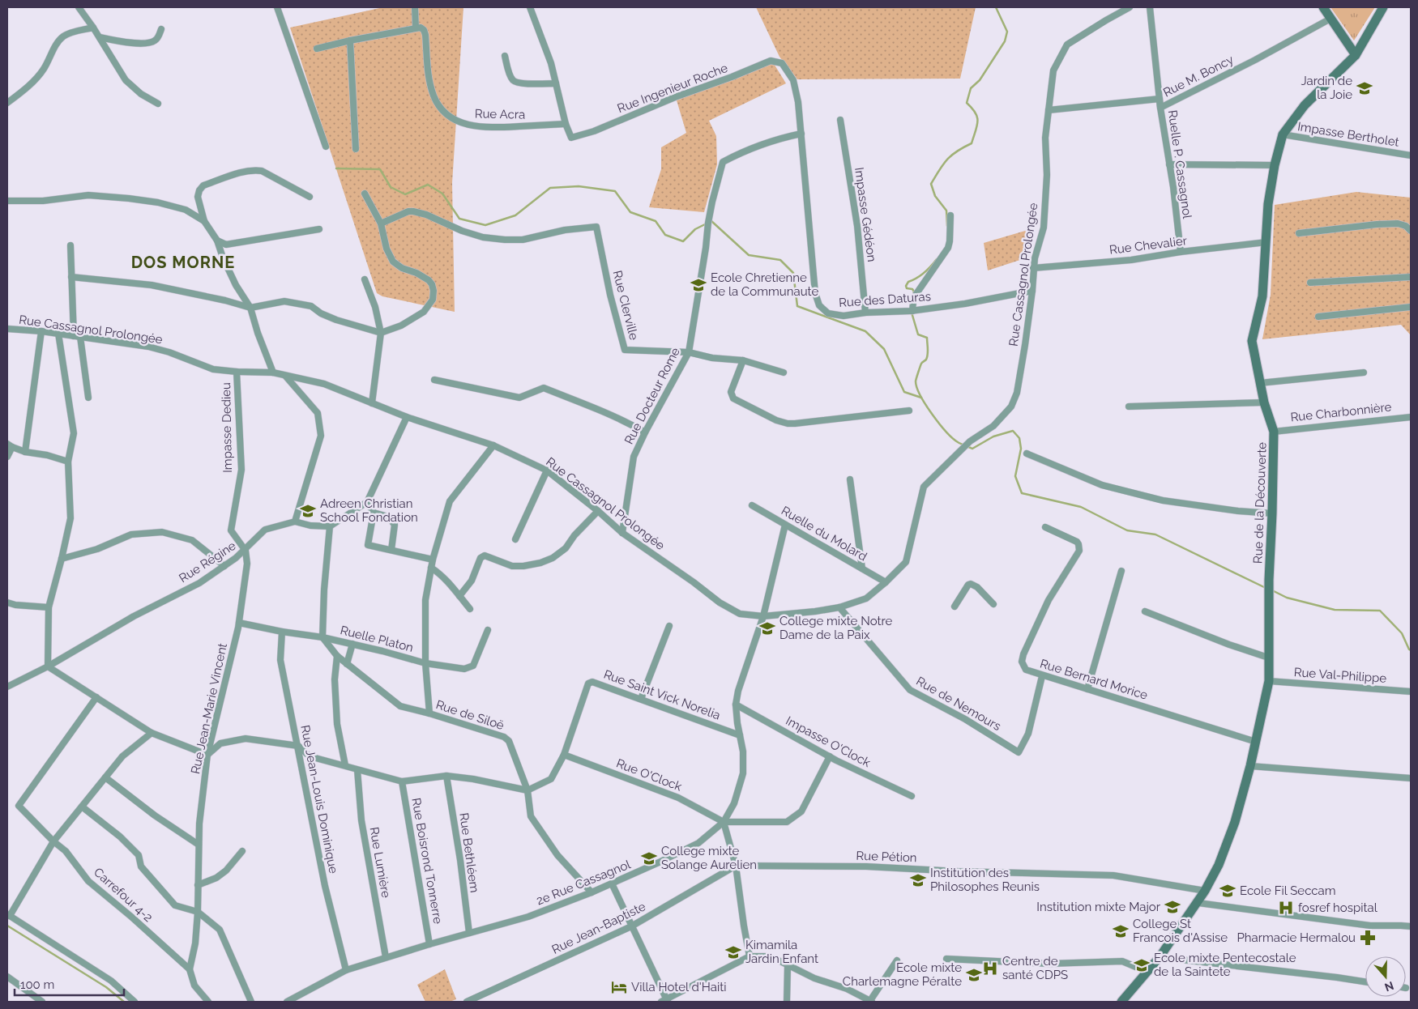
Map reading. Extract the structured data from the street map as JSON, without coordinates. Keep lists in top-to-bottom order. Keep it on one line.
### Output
{"streets":{"street":["Rue M. Boncy","Rue Ingenieur Roche","Rue Acra","Impasse Bertholet","Ruelle P. Cassagnol","Impasse Gédéon","Rue Chevalier","Rue Cassagnol Prolongée","Rue des Daturas","Rue Clerville","Rue Docteur Rome","Rue Charbonnière","Impasse Dedieu","Rue de la Découverte","Ruelle du Molard","Rue Régine","Ruelle Platon","Rue Val-Philippe","Rue Bernard Morice","Rue Saint Vick Norelia","Rue de Nemours","Rue Jean-Marie Vincent","Rue de Siloë","Impasse O'Clock","Rue O'Clock","Rue Jean-Louis Dominique","Rue Bethléem","Rue Pétion","Rue Boisrond Tonnerre","Rue Lumière","2e Rue Cassagnol","Carrefour 4-2","Rue Jean-Baptiste"]},"crossings":[["Rue M. Boncy","Ruelle P. Cassagnol"],["Rue M. Boncy","Rue Cassagnol Prolongée"],["Rue Ingenieur Roche","Rue Acra"],["Rue Ingenieur Roche","Rue des Daturas"],["Impasse Bertholet","Rue de la Découverte"],["Ruelle P. Cassagnol","Rue Chevalier"],["Impasse Gédéon","Rue des Daturas"],["Rue Chevalier","Rue Cassagnol Prolongée"],["Rue Chevalier","Rue de la Découverte"],["Rue Cassagnol Prolongée","Rue des Daturas"],["Rue Cassagnol Prolongée","Rue Docteur Rome"],["Rue Cassagnol Prolongée","Impasse Dedieu"],["Rue Cassagnol Prolongée","Ruelle du Molard"],["Rue Cassagnol Prolongée","Rue de Nemours"],["Rue Cassagnol Prolongée","2e Rue Cassagnol"],["Rue des Daturas","Rue Docteur Rome"],["Rue Clerville","Rue Docteur Rome"],["Rue Charbonnière","Rue de la Découverte"],["Impasse Dedieu","Rue Régine"],["Impasse Dedieu","Rue Jean-Marie Vincent"],["Rue de la Découverte","Rue Val-Philippe"],["Rue de la Découverte","Rue Bernard Morice"],["Rue de la Découverte","Rue Pétion"],["Ruelle du Molard","2e Rue Cassagnol"],["Rue Régine","Rue Jean-Marie Vincent"],["Ruelle Platon","Rue Jean-Marie Vincent"],["Ruelle Platon","Rue de Siloë"],["Ruelle Platon","Rue Jean-Louis Dominique"],["Rue Bernard Morice","Rue de Nemours"],["Rue Saint Vick Norelia","Rue de Siloë"],["Rue Saint Vick Norelia","Rue O'Clock"],["Rue Saint Vick Norelia","2e Rue Cassagnol"],["Rue Jean-Marie Vincent","Carrefour 4-2"],["Rue de Siloë","2e Rue Cassagnol"],["Impasse O'Clock","2e Rue Cassagnol"],["Rue O'Clock","2e Rue Cassagnol"],["Rue Jean-Louis Dominique","2e Rue Cassagnol"],["Rue Bethléem","2e Rue Cassagnol"],["Rue Pétion","Rue Jean-Baptiste"],["Rue Boisrond Tonnerre","2e Rue Cassagnol"],["Rue Lumière","2e Rue Cassagnol"]],"districts":["DOS MORNE"],"places":{"school or university":["Jardin de la Joie","Ecole Chretienne de la Communaute","Adreen Christian School Fondation","College mixte Notre Dame de la Paix","College mixte Solange Aurelien","Institution des Philosophes Reunis","Ecole Fil Seccam","Institution mixte Major","College St Francois d'Assise","Kimamila Jardin Enfant","Ecole mixte Pentecostale de la Saintete","Ecole mixte Charlemagne Péralte"],"hospital":["fosref hospital","Centre de santé CDPS"],"pharmacy":["Pharmacie Hermalou"],"hotel":["Villa Hotel d'Haiti"]},"scale_bar":"100 m","north":"bottom"}
